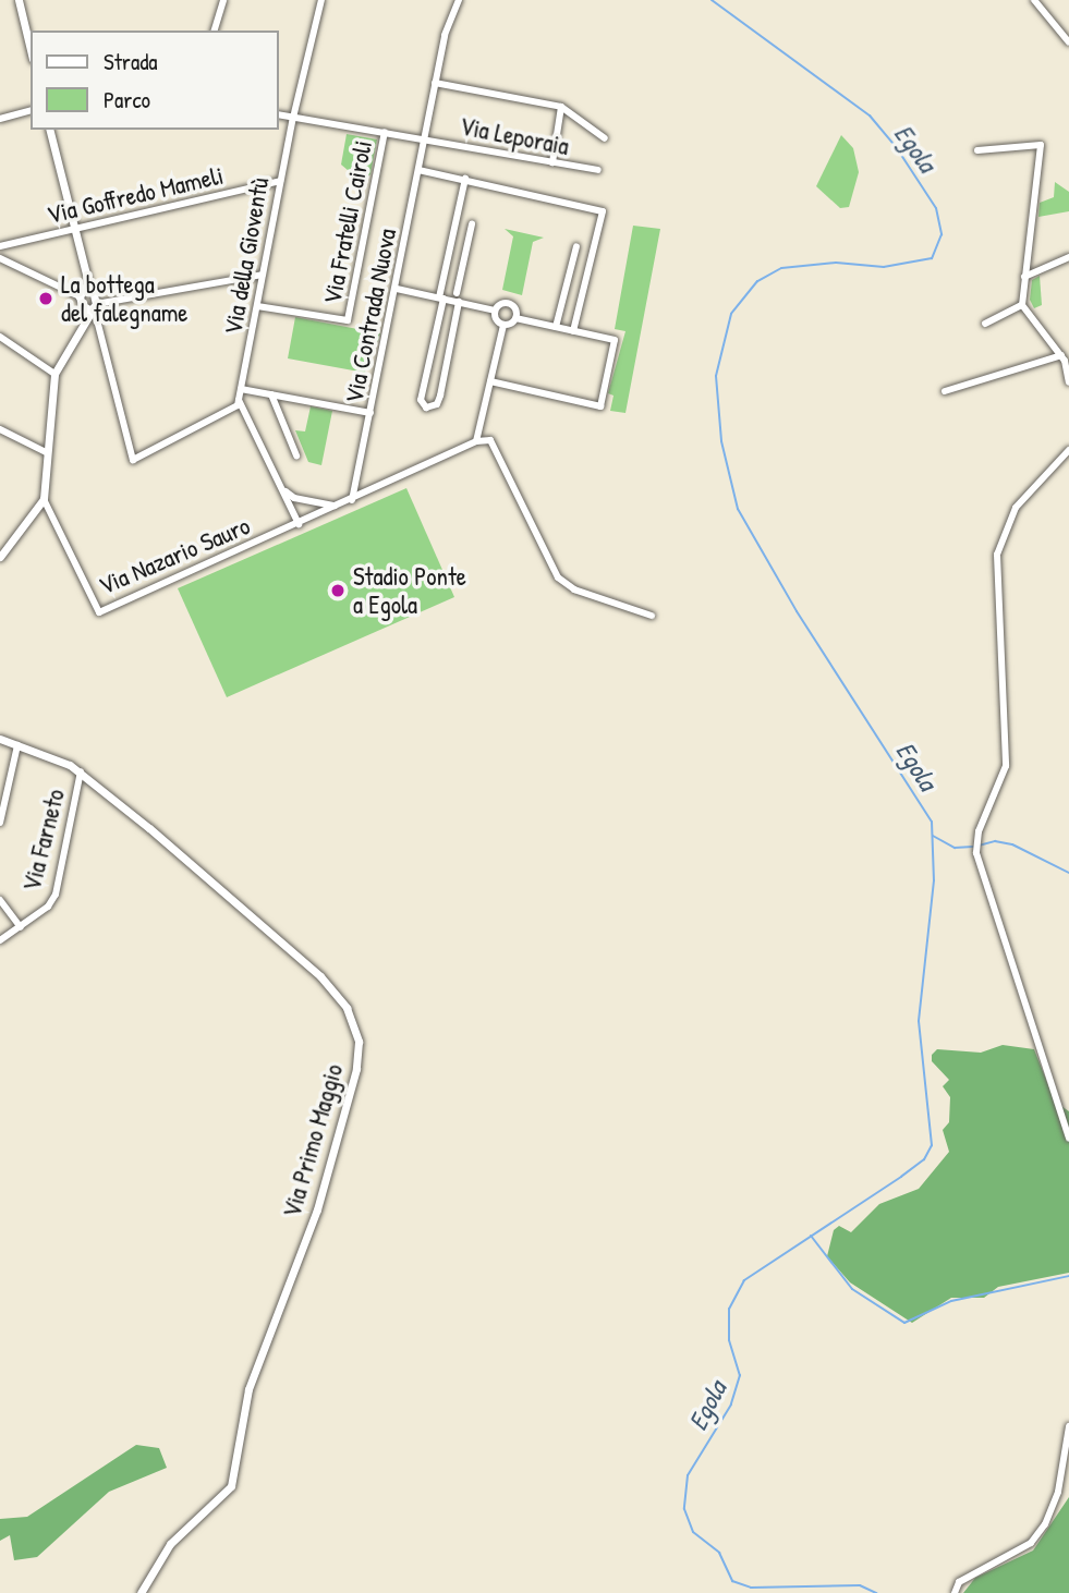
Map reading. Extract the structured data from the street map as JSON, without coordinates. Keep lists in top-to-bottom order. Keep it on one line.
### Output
{"streets":{"street":["Via Leporaia","Via Goffredo Mameli","Via Fratelli Cairoli","Via della Gioventù","Via Contrada Nuova","Via Nazario Sauro","Via Farneto","Via Primo Maggio"]},"crossings":[["Via Leporaia","Via Fratelli Cairoli"],["Via Leporaia","Via della Gioventù"],["Via Leporaia","Via Contrada Nuova"],["Via Goffredo Mameli","Via della Gioventù"],["Via Fratelli Cairoli","Via della Gioventù"],["Via Contrada Nuova","Via Nazario Sauro"],["Via Farneto","Via Primo Maggio"]],"water":["Egola"],"places":["La bottega del falegname","Stadio Ponte a Egola"],"legend":["Strada","Parco"]}
